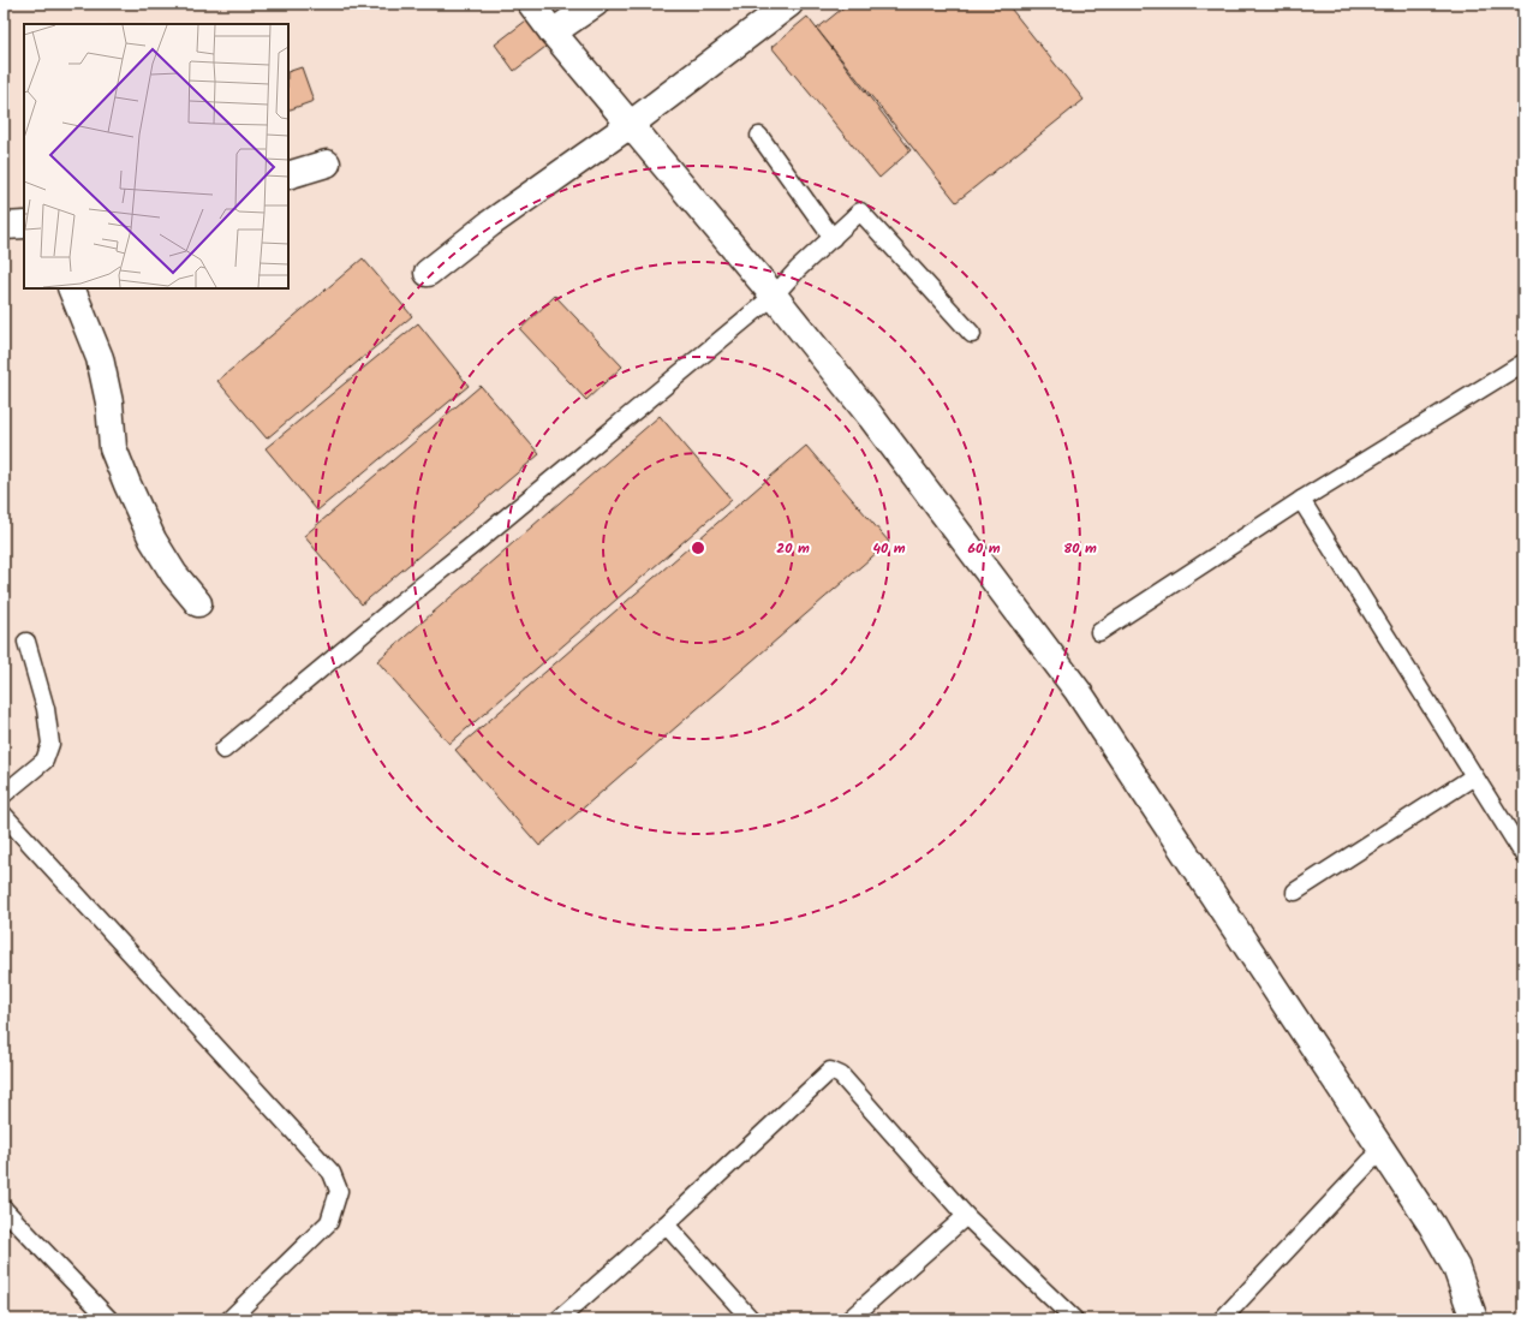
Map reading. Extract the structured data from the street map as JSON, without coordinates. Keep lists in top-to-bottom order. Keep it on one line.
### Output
{"rings":["20 m","40 m","60 m","80 m"]}
